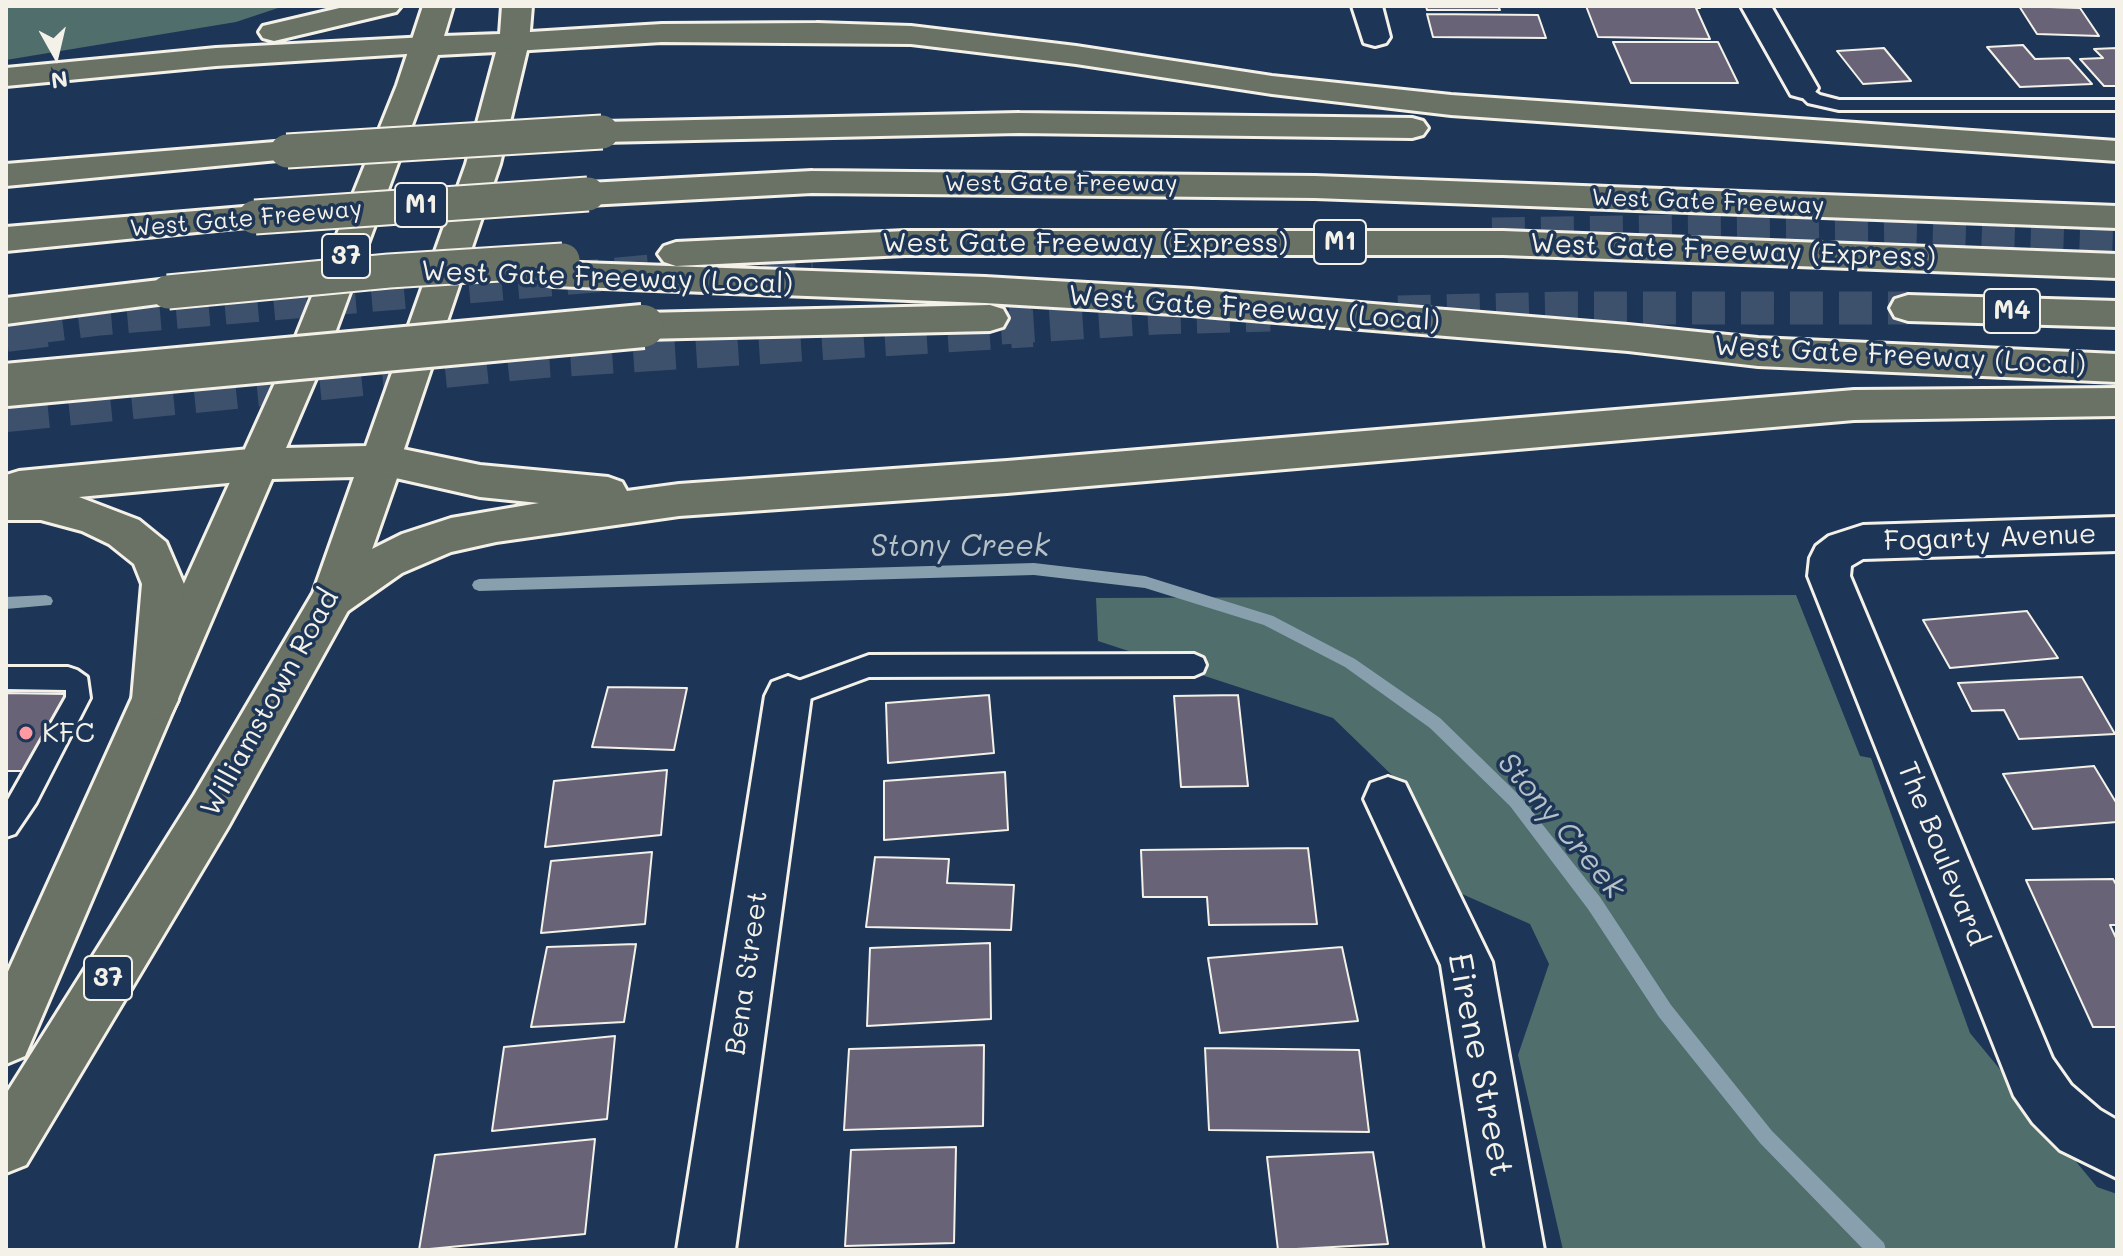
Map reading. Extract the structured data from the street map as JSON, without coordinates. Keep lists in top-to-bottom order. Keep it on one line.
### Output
{"streets":{"main road":["West Gate Freeway","M1","West Gate Freeway (Express)","37","West Gate Freeway (Local)","M4","Williamstown Road"],"street":["Fogarty Avenue","The Boulevard","Bena Street","Eirene Street"]},"crossings":[["West Gate Freeway (Express)","West Gate Freeway (Local)"],["37","Williamstown Road"],["Fogarty Avenue","The Boulevard"]],"water":["Stony Creek"],"places":["KFC"],"north":"bottom"}
